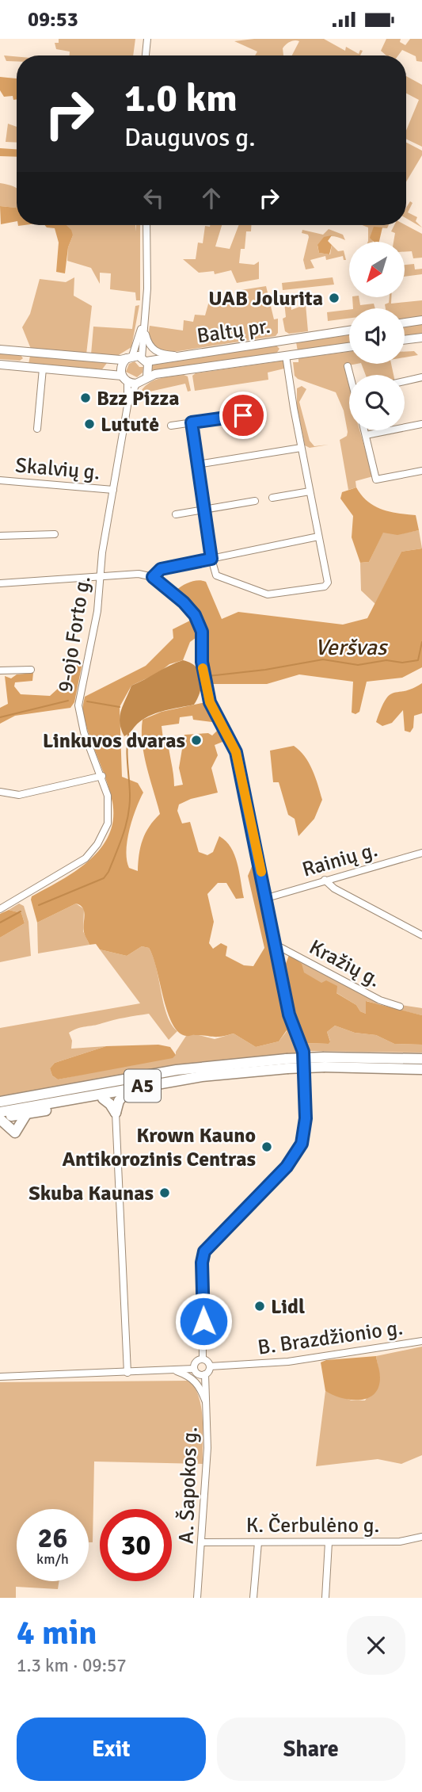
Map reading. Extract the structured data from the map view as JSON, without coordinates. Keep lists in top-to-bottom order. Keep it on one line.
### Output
{"streets":{"highway":["A5"],"main road":["Baltų pr."],"street":["Skalvių g.","9-ojo Forto g.","Rainių g.","Kražių g.","B. Brazdžionio g.","A. Šapokos g.","K. Čerbulėno g."]},"crossings":[["Baltų pr.","9-ojo Forto g."],["Skalvių g.","9-ojo Forto g."],["B. Brazdžionio g.","A. Šapokos g."],["A. Šapokos g.","K. Čerbulėno g."]],"water":["Veršvas"],"places":["UAB Jolurita","Bzz Pizza","Lututė","Linkuvos dvaras","Krown Kauno Antikorozinis Centras","Skuba Kaunas","Lidl"],"north":"bottom left","page":{"status":"09:53","turn":["1.0 km","Dauguvos g."],"speed":"26 km/h","limit":"30","heading":["4 min","1.3 km · 09:57"],"buttons":["Exit","Share"]}}
